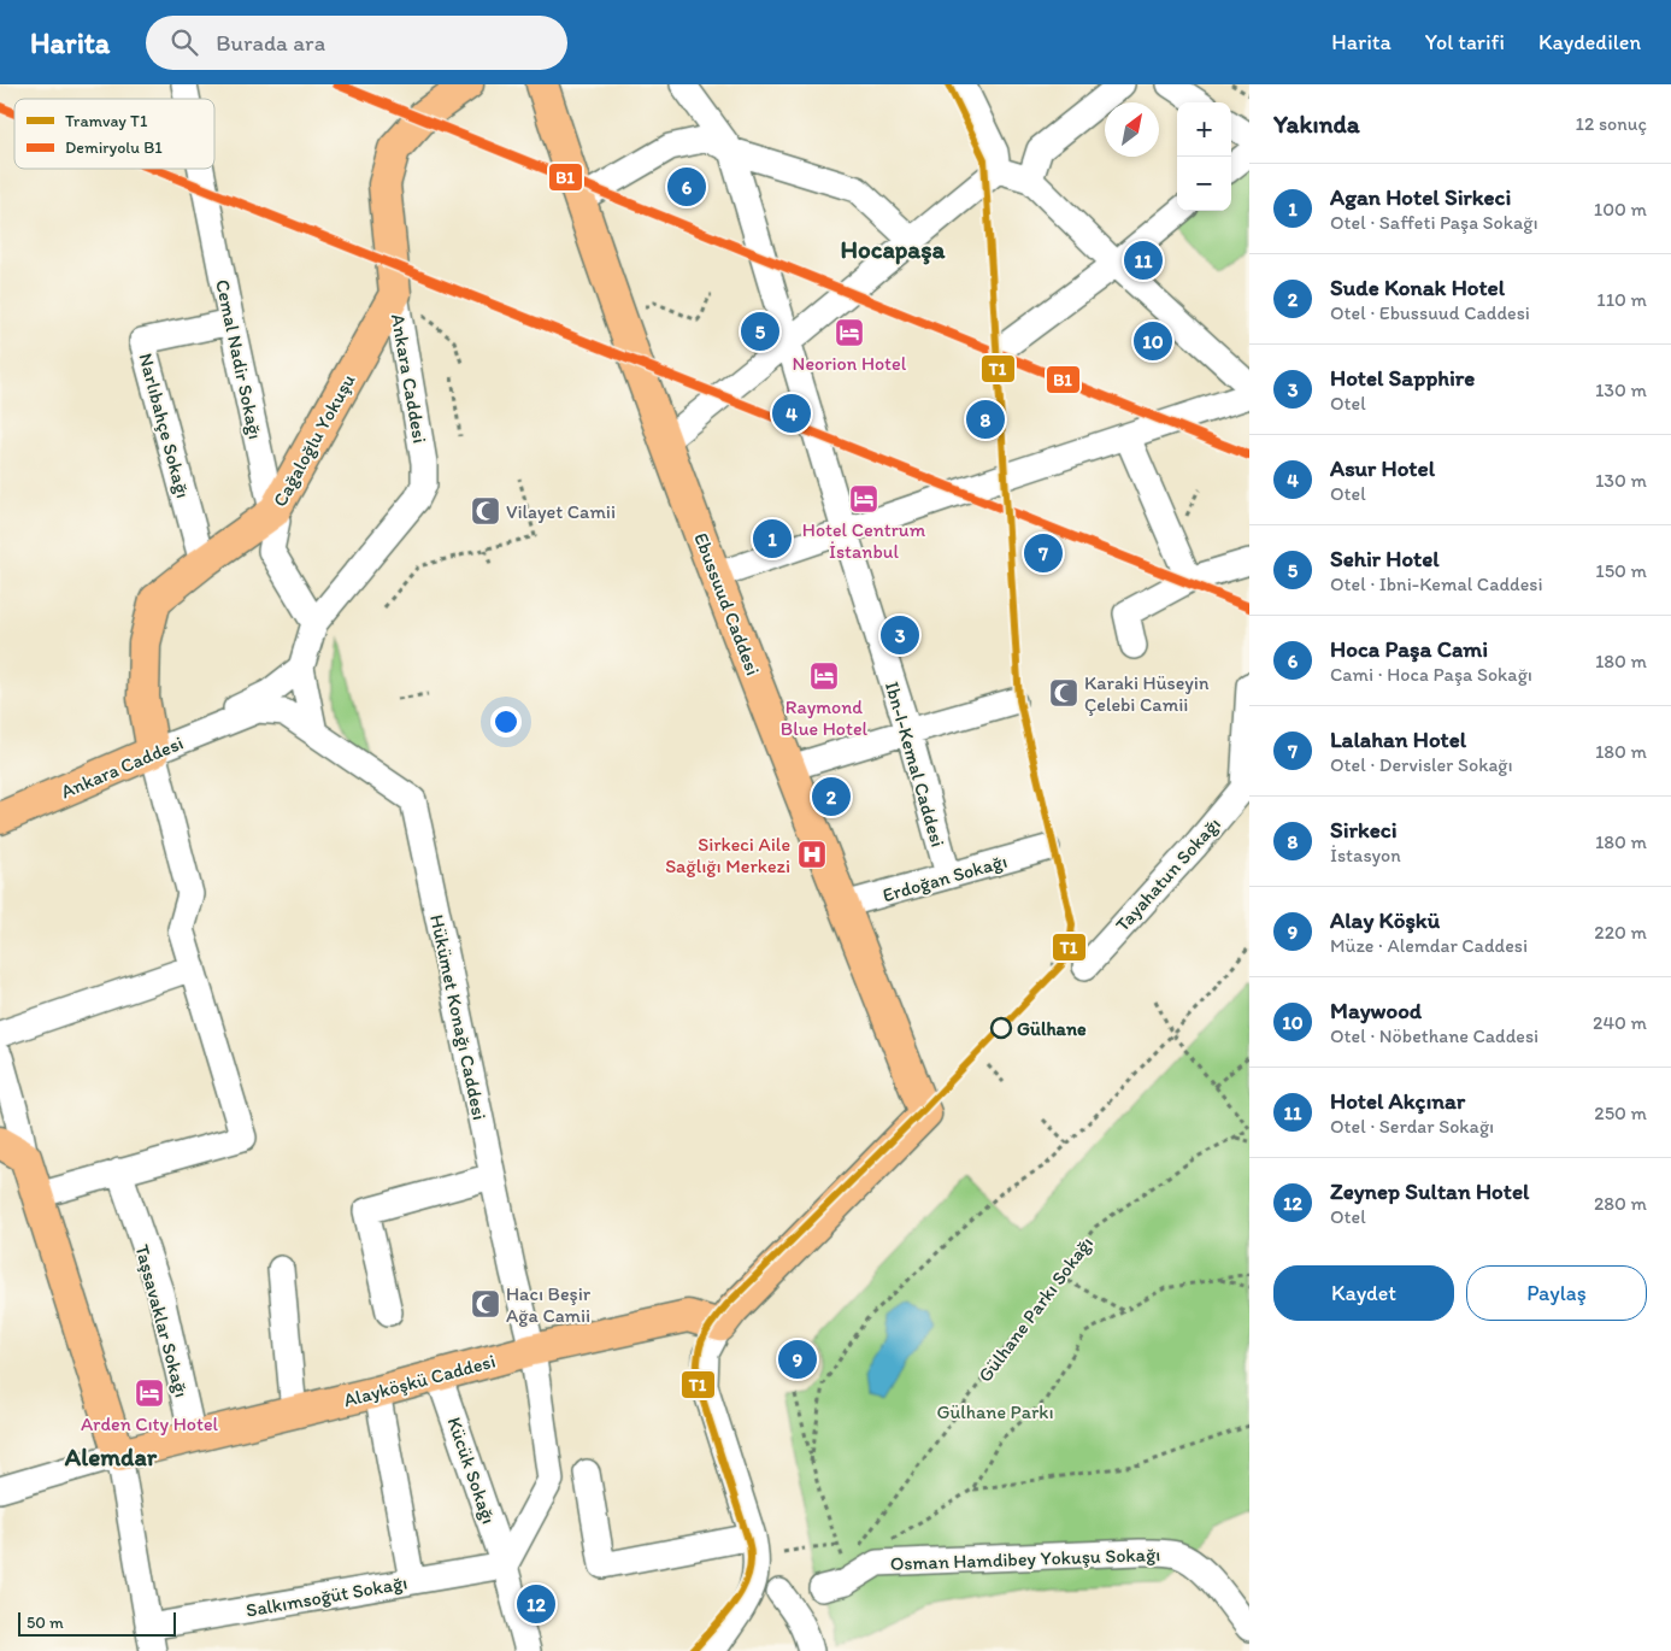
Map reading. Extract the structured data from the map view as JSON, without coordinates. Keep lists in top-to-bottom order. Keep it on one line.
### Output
{"streets":{"main road":["Ankara Caddesi","Cağaloğlu Yokuşu","Ebussuud Caddesi","Alayköşkü Caddesi"],"street":["Cemal Nadir Sokağı","Narlıbahçe Sokağı","Ibn-I-Kemal Caddesi","Tayahatun Sokağı","Erdoğan Sokağı","Hükümet Konağı Caddesi","Taşsavaklar Sokağı","Kücük Sokağı","Osman Hamdibey Yokuşu Sokağı","Salkımsoğüt Sokağı"],"path":["Gülhane Parkı Sokağı"]},"crossings":[["Cemal Nadir Sokağı","Ankara Caddesi"],["Cemal Nadir Sokağı","Narlıbahçe Sokağı"],["Cemal Nadir Sokağı","Cağaloğlu Yokuşu"],["Ankara Caddesi","Cağaloğlu Yokuşu"],["Ankara Caddesi","Hükümet Konağı Caddesi"],["Narlıbahçe Sokağı","Cağaloğlu Yokuşu"],["Ebussuud Caddesi","Erdoğan Sokağı"],["Ebussuud Caddesi","Alayköşkü Caddesi"],["Ibn-I-Kemal Caddesi","Erdoğan Sokağı"],["Hükümet Konağı Caddesi","Alayköşkü Caddesi"],["Hükümet Konağı Caddesi","Kücük Sokağı"],["Hükümet Konağı Caddesi","Salkımsoğüt Sokağı"],["Gülhane Parkı Sokağı","Osman Hamdibey Yokuşu Sokağı"],["Taşsavaklar Sokağı","Alayköşkü Caddesi"],["Alayköşkü Caddesi","Kücük Sokağı"],["Kücük Sokağı","Salkımsoğüt Sokağı"]],"districts":["Hocapaşa","Alemdar"],"parks":["Gülhane Parkı"],"places":{"hotel":["Neorion Hotel","Hotel Centrum İstanbul","Raymond Blue Hotel","Arden Cıty Hotel"],"mosque":["Vilayet Camii","Karaki Hüseyin Çelebi Camii","Hacı Beşir Ağa Camii"],"hospital":["Sirkeci Aile Sağlığı Merkezi"],"other":["Gülhane"]},"lines":["tram line T1","rail line B1"],"legend":["Tramvay T1","Demiryolu B1"],"scale_bar":"50 m","north":"top right","page":{"header":"Harita","search":"Burada ara","nav":["Harita","Yol tarifi","Kaydedilen"],"heading":["Yakında","12 sonuç"],"map_buttons":["+","−"],"list":[{"mark":"1","name":"Agan Hotel Sirkeci","note":"Otel · Saffeti Paşa Sokağı","value":"100 m"},{"mark":"2","name":"Sude Konak Hotel","note":"Otel · Ebussuud Caddesi","value":"110 m"},{"mark":"3","name":"Hotel Sapphire","note":"Otel","value":"130 m"},{"mark":"4","name":"Asur Hotel","note":"Otel","value":"130 m"},{"mark":"5","name":"Sehir Hotel","note":"Otel · Ibni-Kemal Caddesi","value":"150 m"},{"mark":"6","name":"Hoca Paşa Cami","note":"Cami · Hoca Paşa Sokağı","value":"180 m"},{"mark":"7","name":"Lalahan Hotel","note":"Otel · Dervisler Sokağı","value":"180 m"},{"mark":"8","name":"Sirkeci","note":"İstasyon","value":"180 m"},{"mark":"9","name":"Alay Köşkü","note":"Müze · Alemdar Caddesi","value":"220 m"},{"mark":"10","name":"Maywood","note":"Otel · Nöbethane Caddesi","value":"240 m"},{"mark":"11","name":"Hotel Akçınar","note":"Otel · Serdar Sokağı","value":"250 m"},{"mark":"12","name":"Zeynep Sultan Hotel","note":"Otel","value":"280 m"}],"pins":["6","11","5","10","4","8","1","7","3","2","9","12"],"buttons":["Kaydet","Paylaş"],"scale":"50 m"}}
